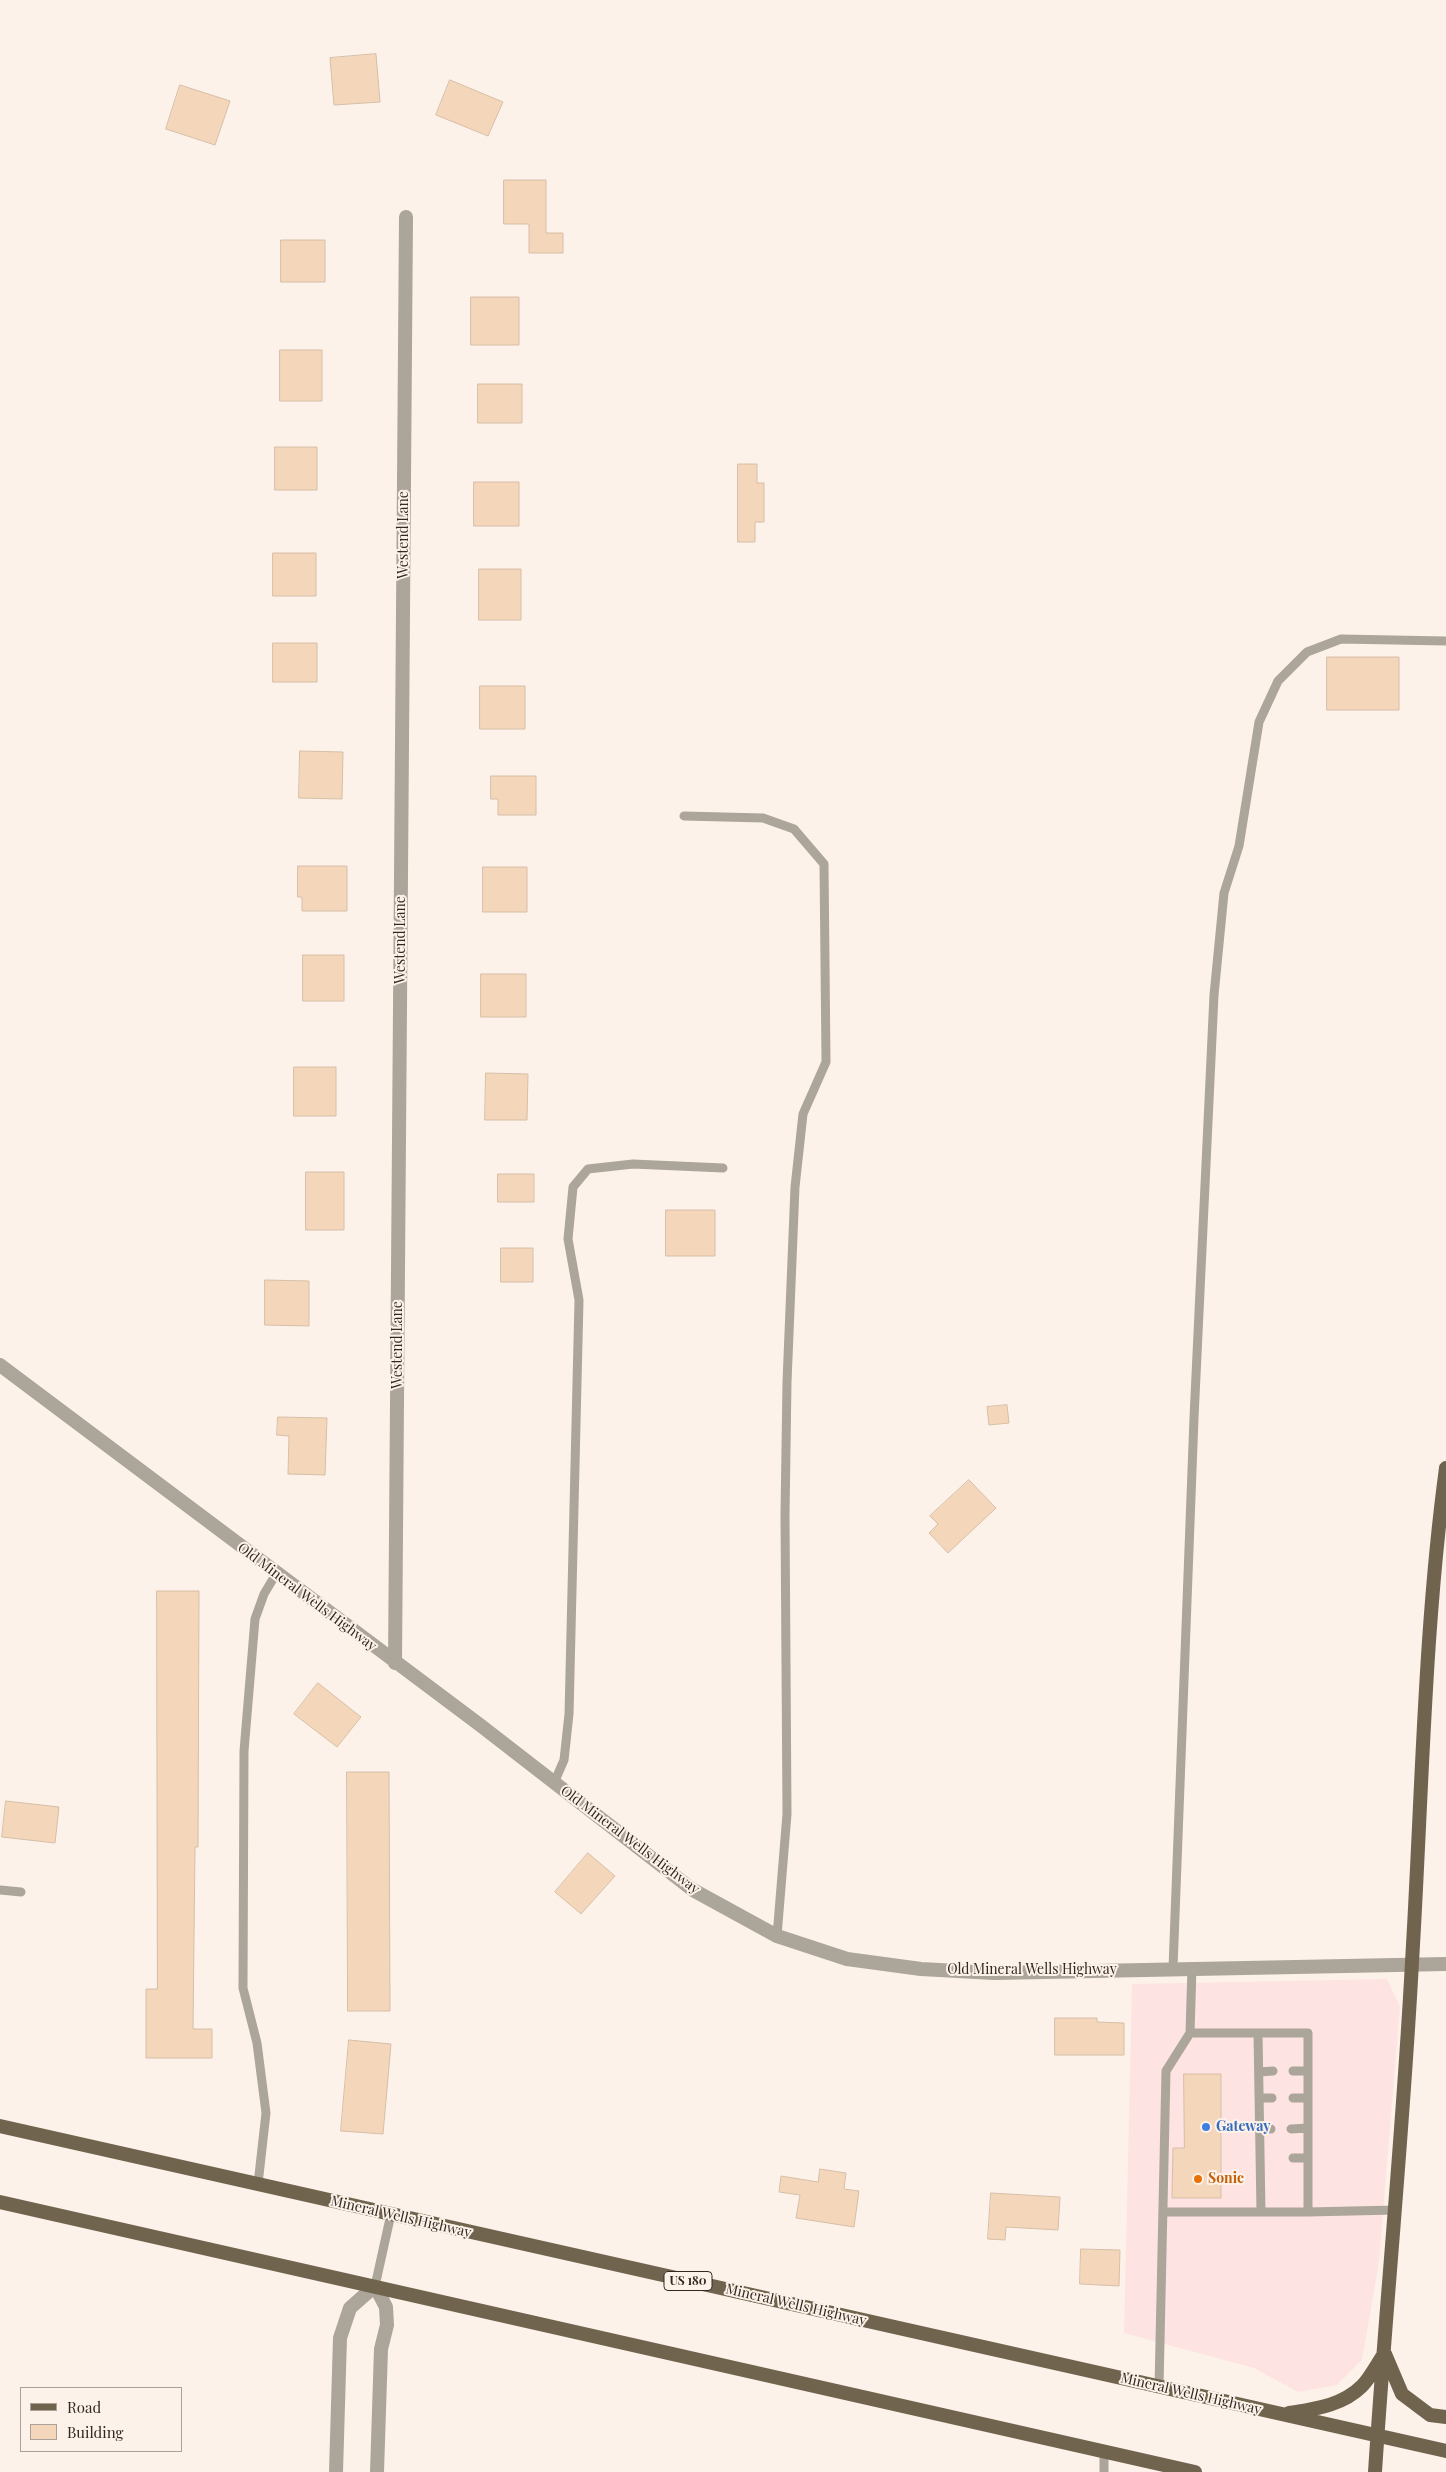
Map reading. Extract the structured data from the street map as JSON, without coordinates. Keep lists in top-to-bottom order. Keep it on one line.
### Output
{"streets":{"main road":["Mineral Wells Highway","US 180"],"street":["Westend Lane","Old Mineral Wells Highway"]},"crossings":[["Westend Lane","Old Mineral Wells Highway"]],"places":["Gateway","Sonic"],"legend":["Road","Building"]}
